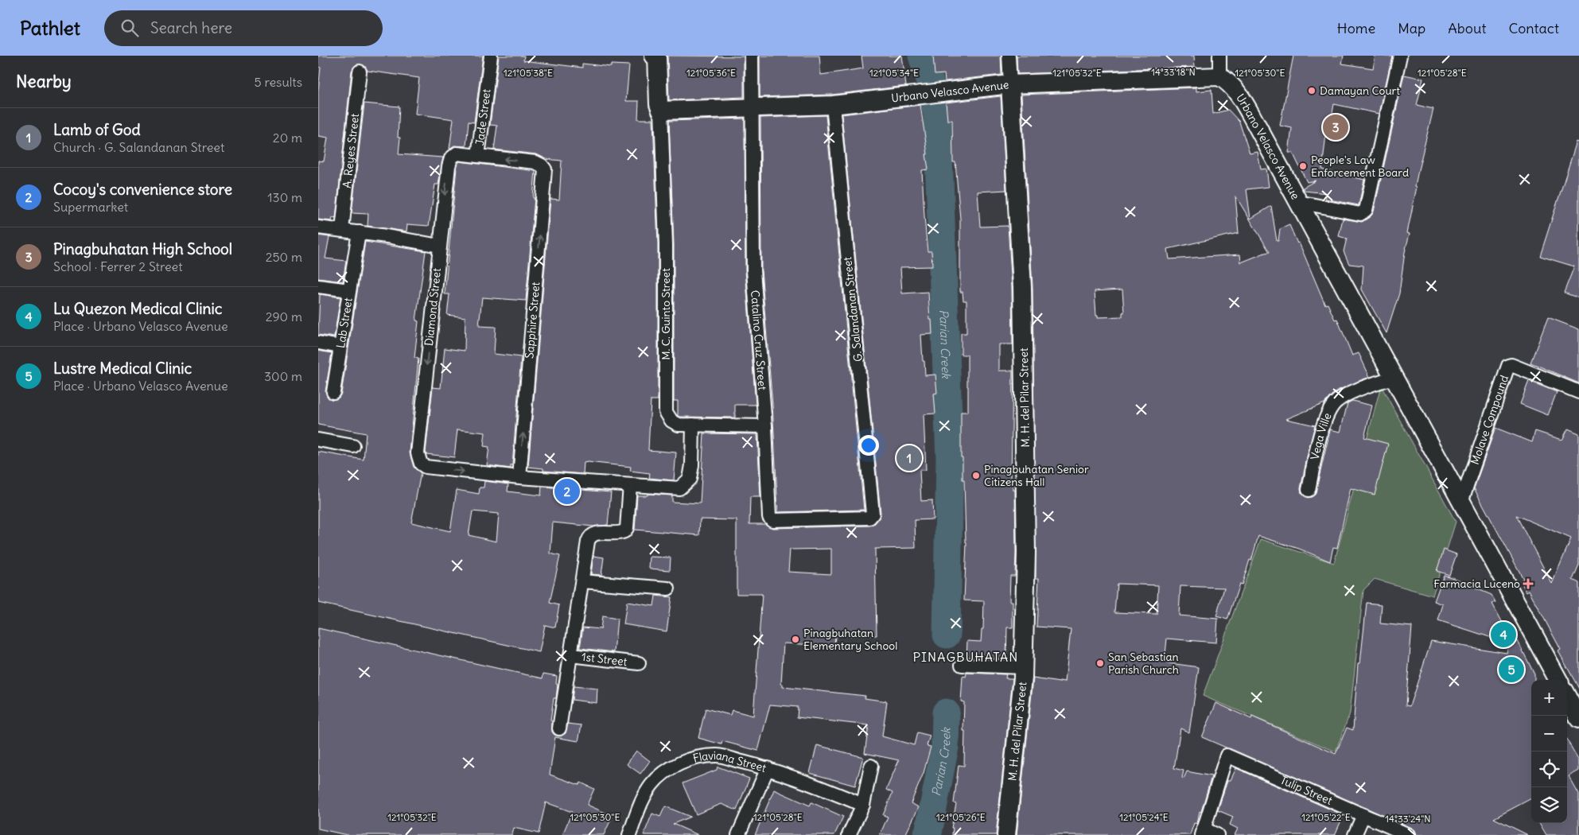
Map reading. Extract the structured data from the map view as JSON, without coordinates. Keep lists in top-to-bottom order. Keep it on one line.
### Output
{"streets":{"main road":["Urbano Velasco Avenue","M. H. del Pilar Street"],"street":["Jade Street","A. Reyes Street","Diamond Street","G. Salandanan Street","M. C. Guinto Street","Sapphire Street","Lab Street","Catalino Cruz Street","Molave Compound","Vega Ville","1st Street","Flaviana Street","Tulip Street"]},"crossings":[["Urbano Velasco Avenue","G. Salandanan Street"],["Urbano Velasco Avenue","M. C. Guinto Street"],["Urbano Velasco Avenue","Catalino Cruz Street"],["Urbano Velasco Avenue","M. H. del Pilar Street"],["Urbano Velasco Avenue","Molave Compound"],["Urbano Velasco Avenue","Vega Ville"],["Jade Street","Diamond Street"],["Jade Street","Sapphire Street"],["Diamond Street","Sapphire Street"],["G. Salandanan Street","Catalino Cruz Street"],["M. C. Guinto Street","Catalino Cruz Street"]],"one_way":["Sapphire Street"],"districts":["PINAGBUHATAN"],"water":["Parian Creek"],"places":{"other":["Damayan Court","People's Law Enforcement Board","Pinagbuhatan Senior Citizens Hall","Pinagbuhatan Elementary School","San Sebastian Parish Church"],"health":["Farmacia Luceno"]},"page":{"header":"Pathlet","search":"Search here","nav":["Home","Map","About","Contact"],"heading":["Nearby","5 results"],"list":[{"mark":"1","name":"Lamb of God","note":"Church · G. Salandanan Street","value":"20 m"},{"mark":"2","name":"Cocoy's convenience store","note":"Supermarket","value":"130 m"},{"mark":"3","name":"Pinagbuhatan High School","note":"School · Ferrer 2 Street","value":"250 m"},{"mark":"4","name":"Lu Quezon Medical Clinic","note":"Place · Urbano Velasco Avenue","value":"290 m"},{"mark":"5","name":"Lustre Medical Clinic","note":"Place · Urbano Velasco Avenue","value":"300 m"}],"pins":["3","1","2","4","5"],"map_buttons":["+","−"]},"coordinates":["14°33'18\"N","121°05'36\"E","121°05'38\"E","121°05'34\"E","121°05'32\"E","121°05'30\"E","121°05'28\"E","121°05'26\"E","121°05'24\"E","121°05'22\"E","14°33'24\"N"]}
